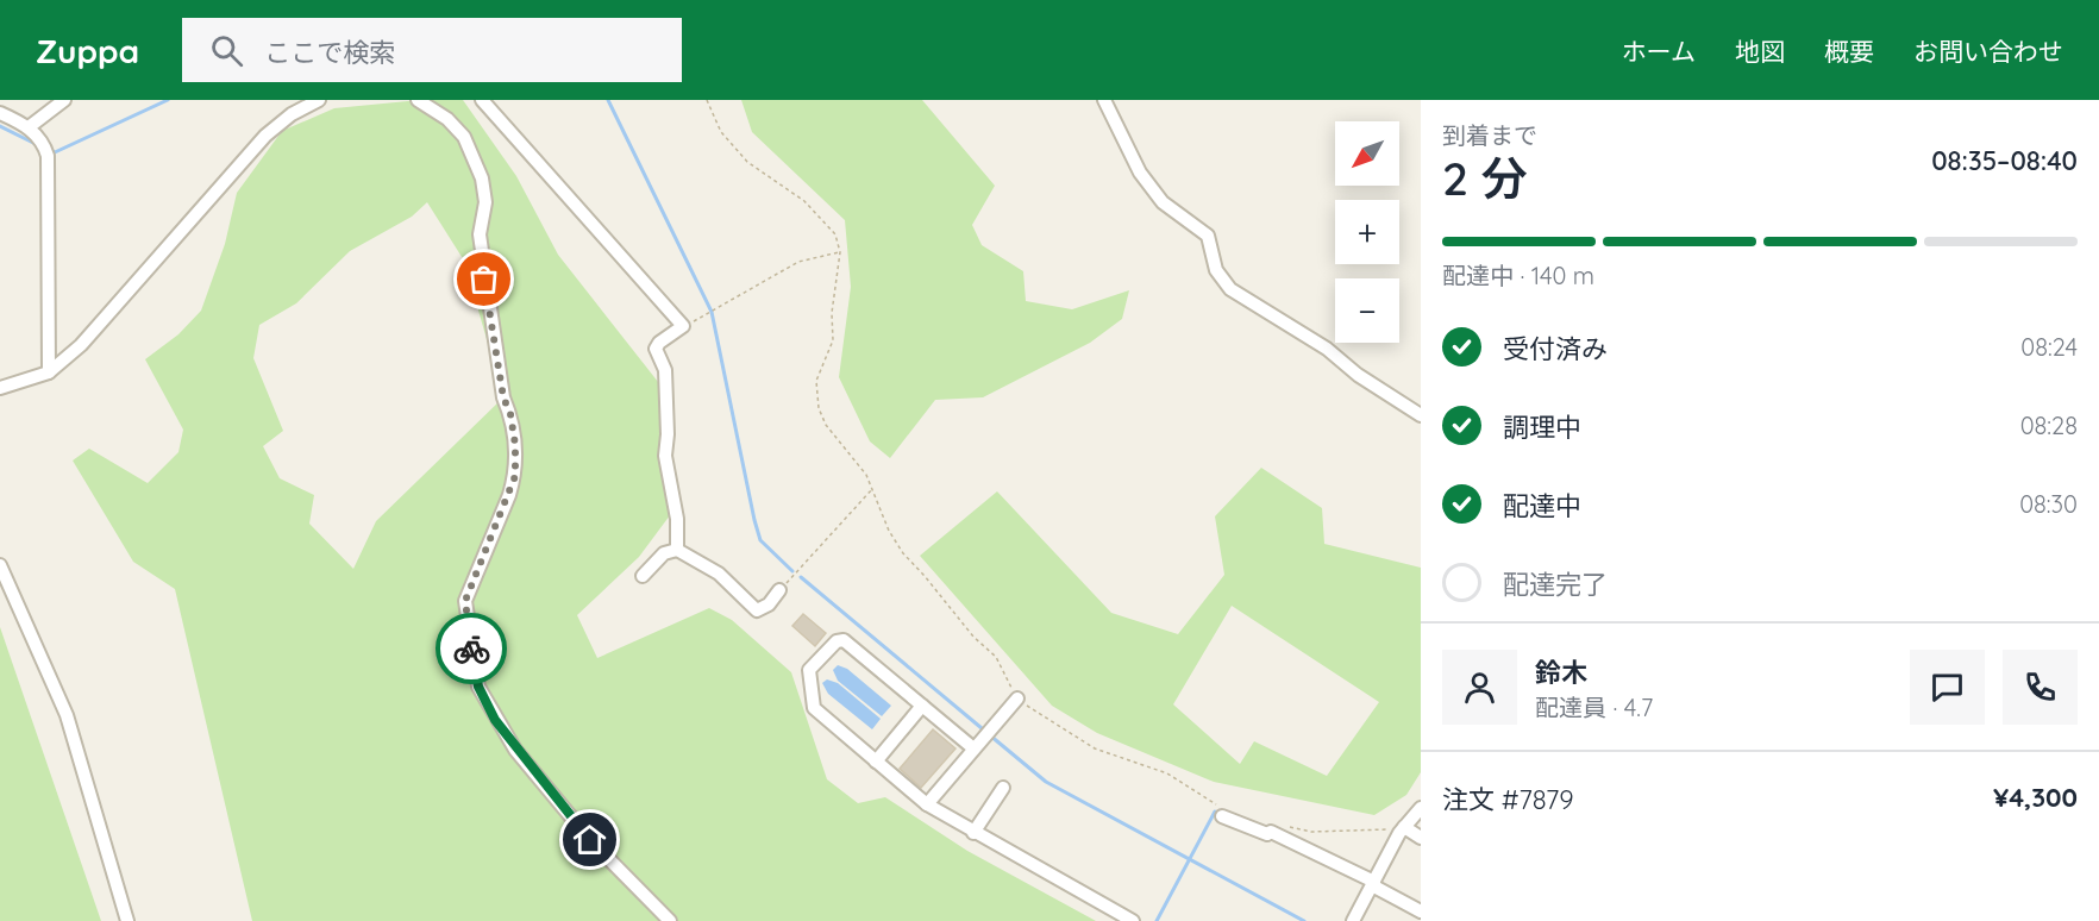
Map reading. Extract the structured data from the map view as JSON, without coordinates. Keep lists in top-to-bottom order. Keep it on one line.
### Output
{"north":"bottom left","page":{"header":"Zuppa","search":"ここで検索","nav":["ホーム","地図","概要","お問い合わせ"],"heading":["2 分","到着まで","08:35–08:40"],"panel":["鈴木","配達員 · 4.7","注文 #7879","¥4,300"],"map_buttons":["+","−"],"bar":"配達中 · 140 m","list":[["受付済み","08:24"],["調理中","08:28"],["配達中","08:30"],"配達完了"]}}
